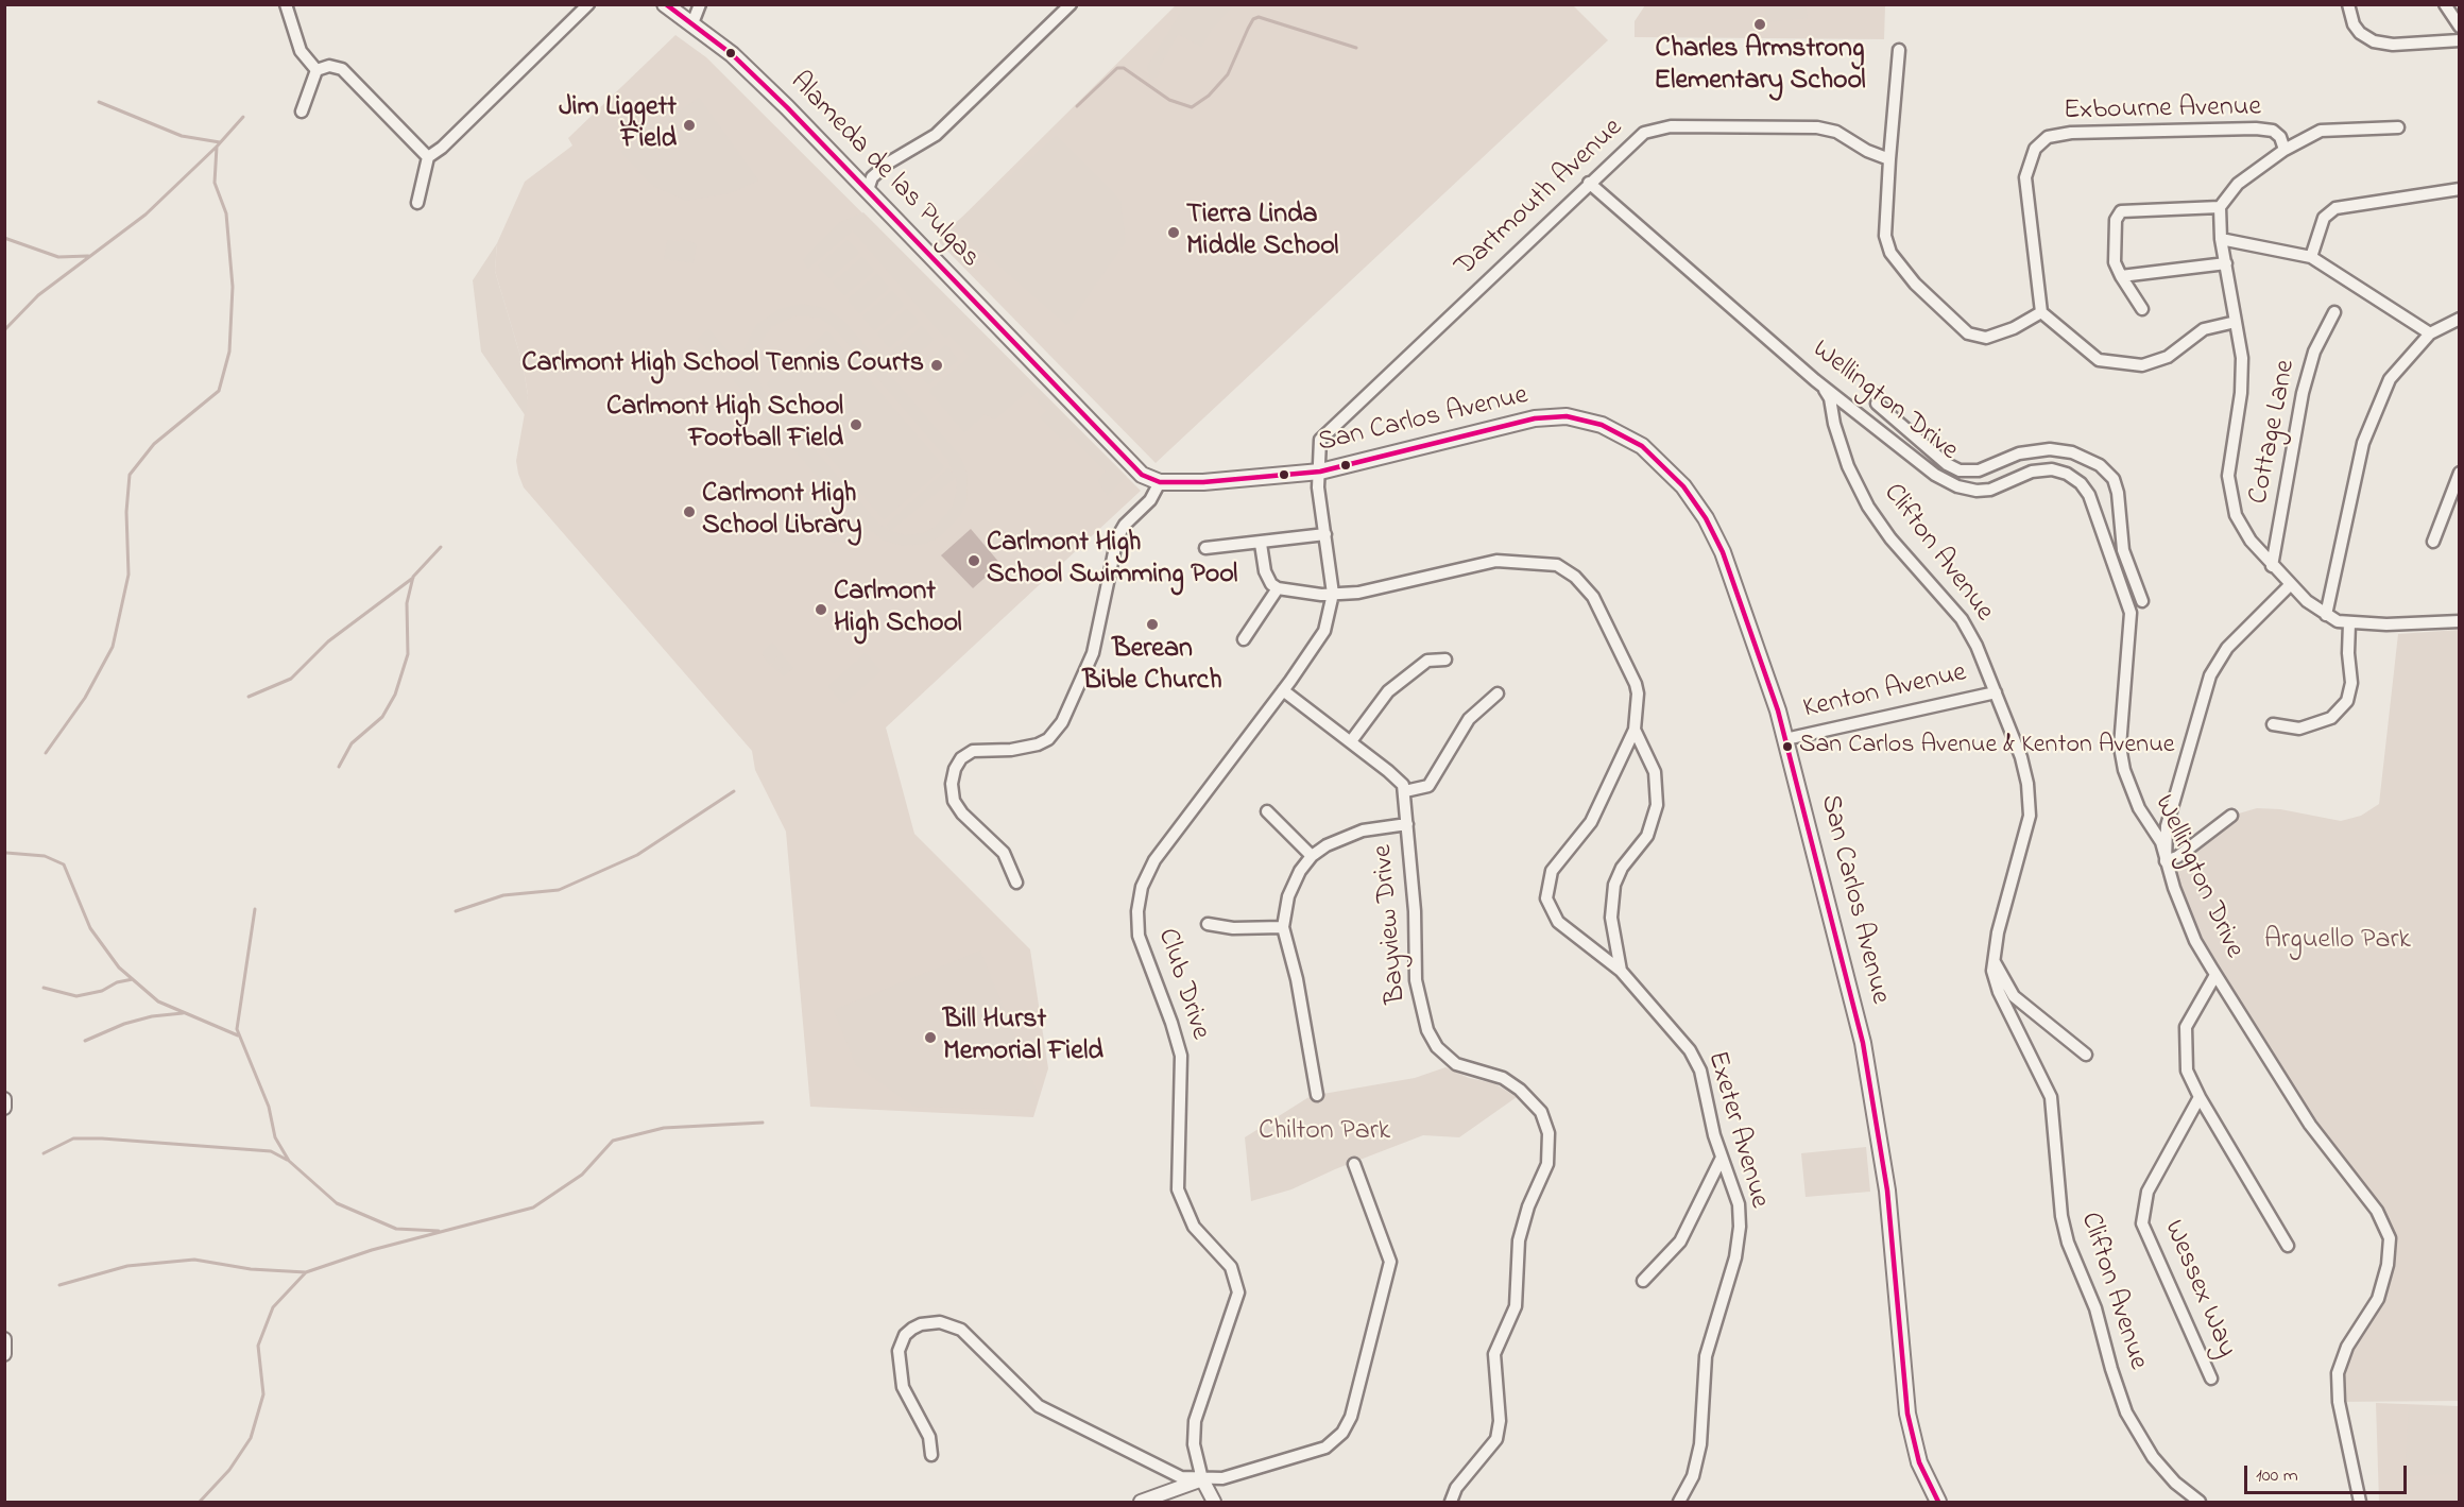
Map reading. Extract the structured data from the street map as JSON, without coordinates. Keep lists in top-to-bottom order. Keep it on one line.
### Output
{"streets":{"main road":["Alameda de las Pulgas","San Carlos Avenue"],"street":["Exbourne Avenue","Dartmouth Avenue","Wellington Drive","Cottage Lane","Clifton Avenue","Kenton Avenue","Bayview Drive","Club Drive","Exeter Avenue","Wessex Way"]},"crossings":[["Alameda de las Pulgas","San Carlos Avenue"],["Dartmouth Avenue","Wellington Drive"],["Dartmouth Avenue","San Carlos Avenue"],["Dartmouth Avenue","Club Drive"],["Wellington Drive","Clifton Avenue"],["San Carlos Avenue","Kenton Avenue"],["San Carlos Avenue","Club Drive"],["Clifton Avenue","Kenton Avenue"],["Club Drive","Exeter Avenue"]],"parks":["Arguello Park","Chilton Park"],"places":["Charles Armstrong Elementary School","Jim Liggett Field","Tierra Linda Middle School","Carlmont High School Tennis Courts","Carlmont High School Football Field","Carlmont High School Library","Carlmont High School Swimming Pool","Carlmont High School","Berean Bible Church","San Carlos Avenue & Kenton Avenue","Bill Hurst Memorial Field"],"scale_bar":"100 m"}
